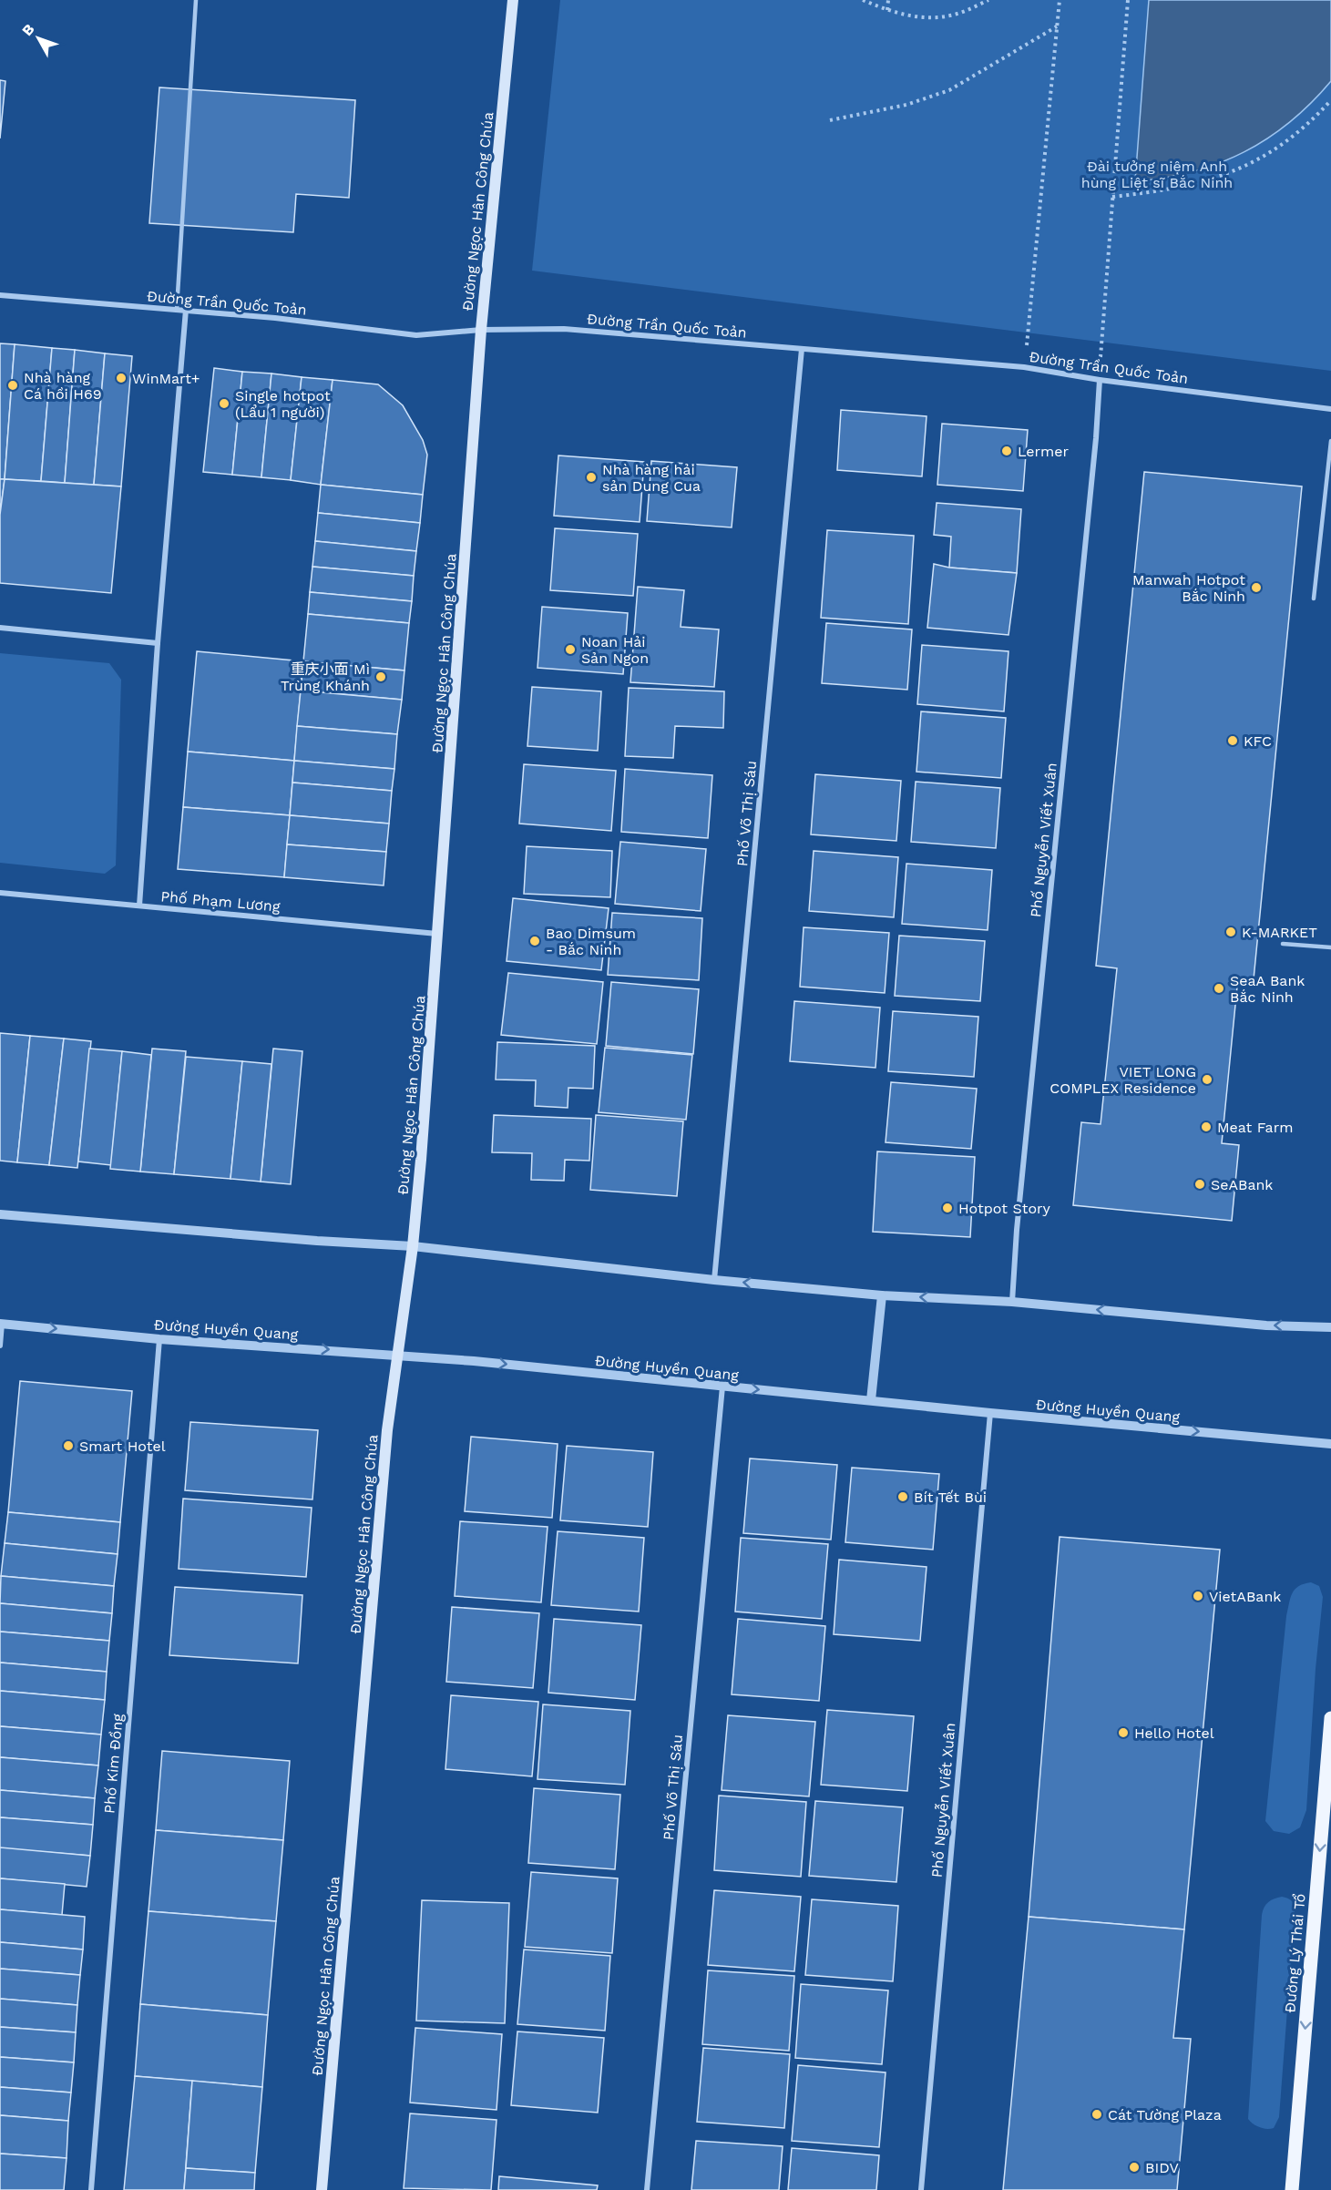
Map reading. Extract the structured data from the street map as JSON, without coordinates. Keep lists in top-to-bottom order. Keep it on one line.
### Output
{"streets":{"main road":["Đường Ngọc Hân Công Chúa","Đường Lý Thái Tổ"],"street":["Đường Trần Quốc Toản","Phố Võ Thị Sáu","Phố Nguyễn Viết Xuân","Phố Phạm Lương","Đường Huyền Quang","Phố Kim Đồng"]},"crossings":[["Đường Ngọc Hân Công Chúa","Đường Trần Quốc Toản"],["Đường Ngọc Hân Công Chúa","Phố Phạm Lương"],["Đường Ngọc Hân Công Chúa","Đường Huyền Quang"],["Đường Trần Quốc Toản","Phố Võ Thị Sáu"],["Đường Trần Quốc Toản","Phố Nguyễn Viết Xuân"],["Phố Võ Thị Sáu","Đường Huyền Quang"],["Phố Nguyễn Viết Xuân","Đường Huyền Quang"],["Đường Huyền Quang","Phố Kim Đồng"]],"one_way":["Đường Huyền Quang","Đường Lý Thái Tổ"],"parks":["Đài tưởng niệm Anh hùng Liệt sĩ Bắc Ninh"],"places":["WinMart+","Nhà hàng Cá hồi H69","Single hotpot (Lẩu 1 người)","Lermer","Nhà hàng hải sản Dung Cua","Manwah Hotpot Bắc Ninh","Noan Hải Sản Ngon","重庆小面 Mì Trùng Khánh","KFC","K-MARKET","Bao Dimsum - Bắc Ninh","SeaA Bank Bắc Ninh","VIET LONG COMPLEX Residence","Meat Farm","SeABank","Hotpot Story","Smart Hotel","Bít Tết Bùi","VietABank","Hello Hotel","Cát Tường Plaza","BIDV"],"north":"top left"}
